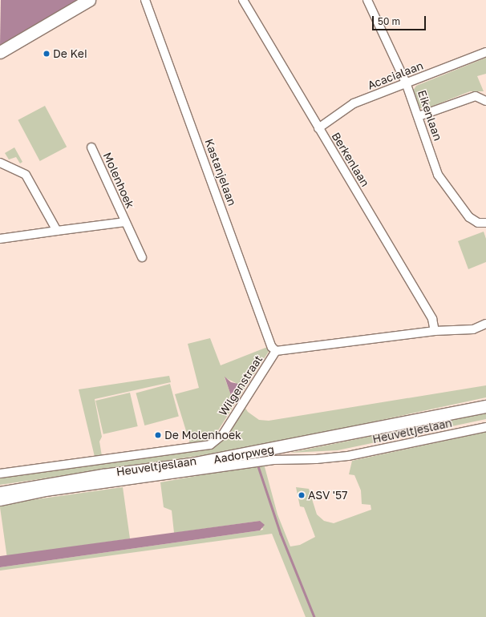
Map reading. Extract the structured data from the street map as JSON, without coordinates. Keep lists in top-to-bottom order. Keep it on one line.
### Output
{"streets":{"main road":["Aadorpweg"],"street":["Acacialaan","Eikenlaan","Berkenlaan","Kastanjelaan","Molenhoek","Wilgenstraat","Heuveltjeslaan"]},"crossings":[["Acacialaan","Eikenlaan"],["Acacialaan","Berkenlaan"],["Berkenlaan","Wilgenstraat"],["Kastanjelaan","Wilgenstraat"]],"places":["De Kei","De Molenhoek","ASV '57"],"scale_bar":"50 m"}
